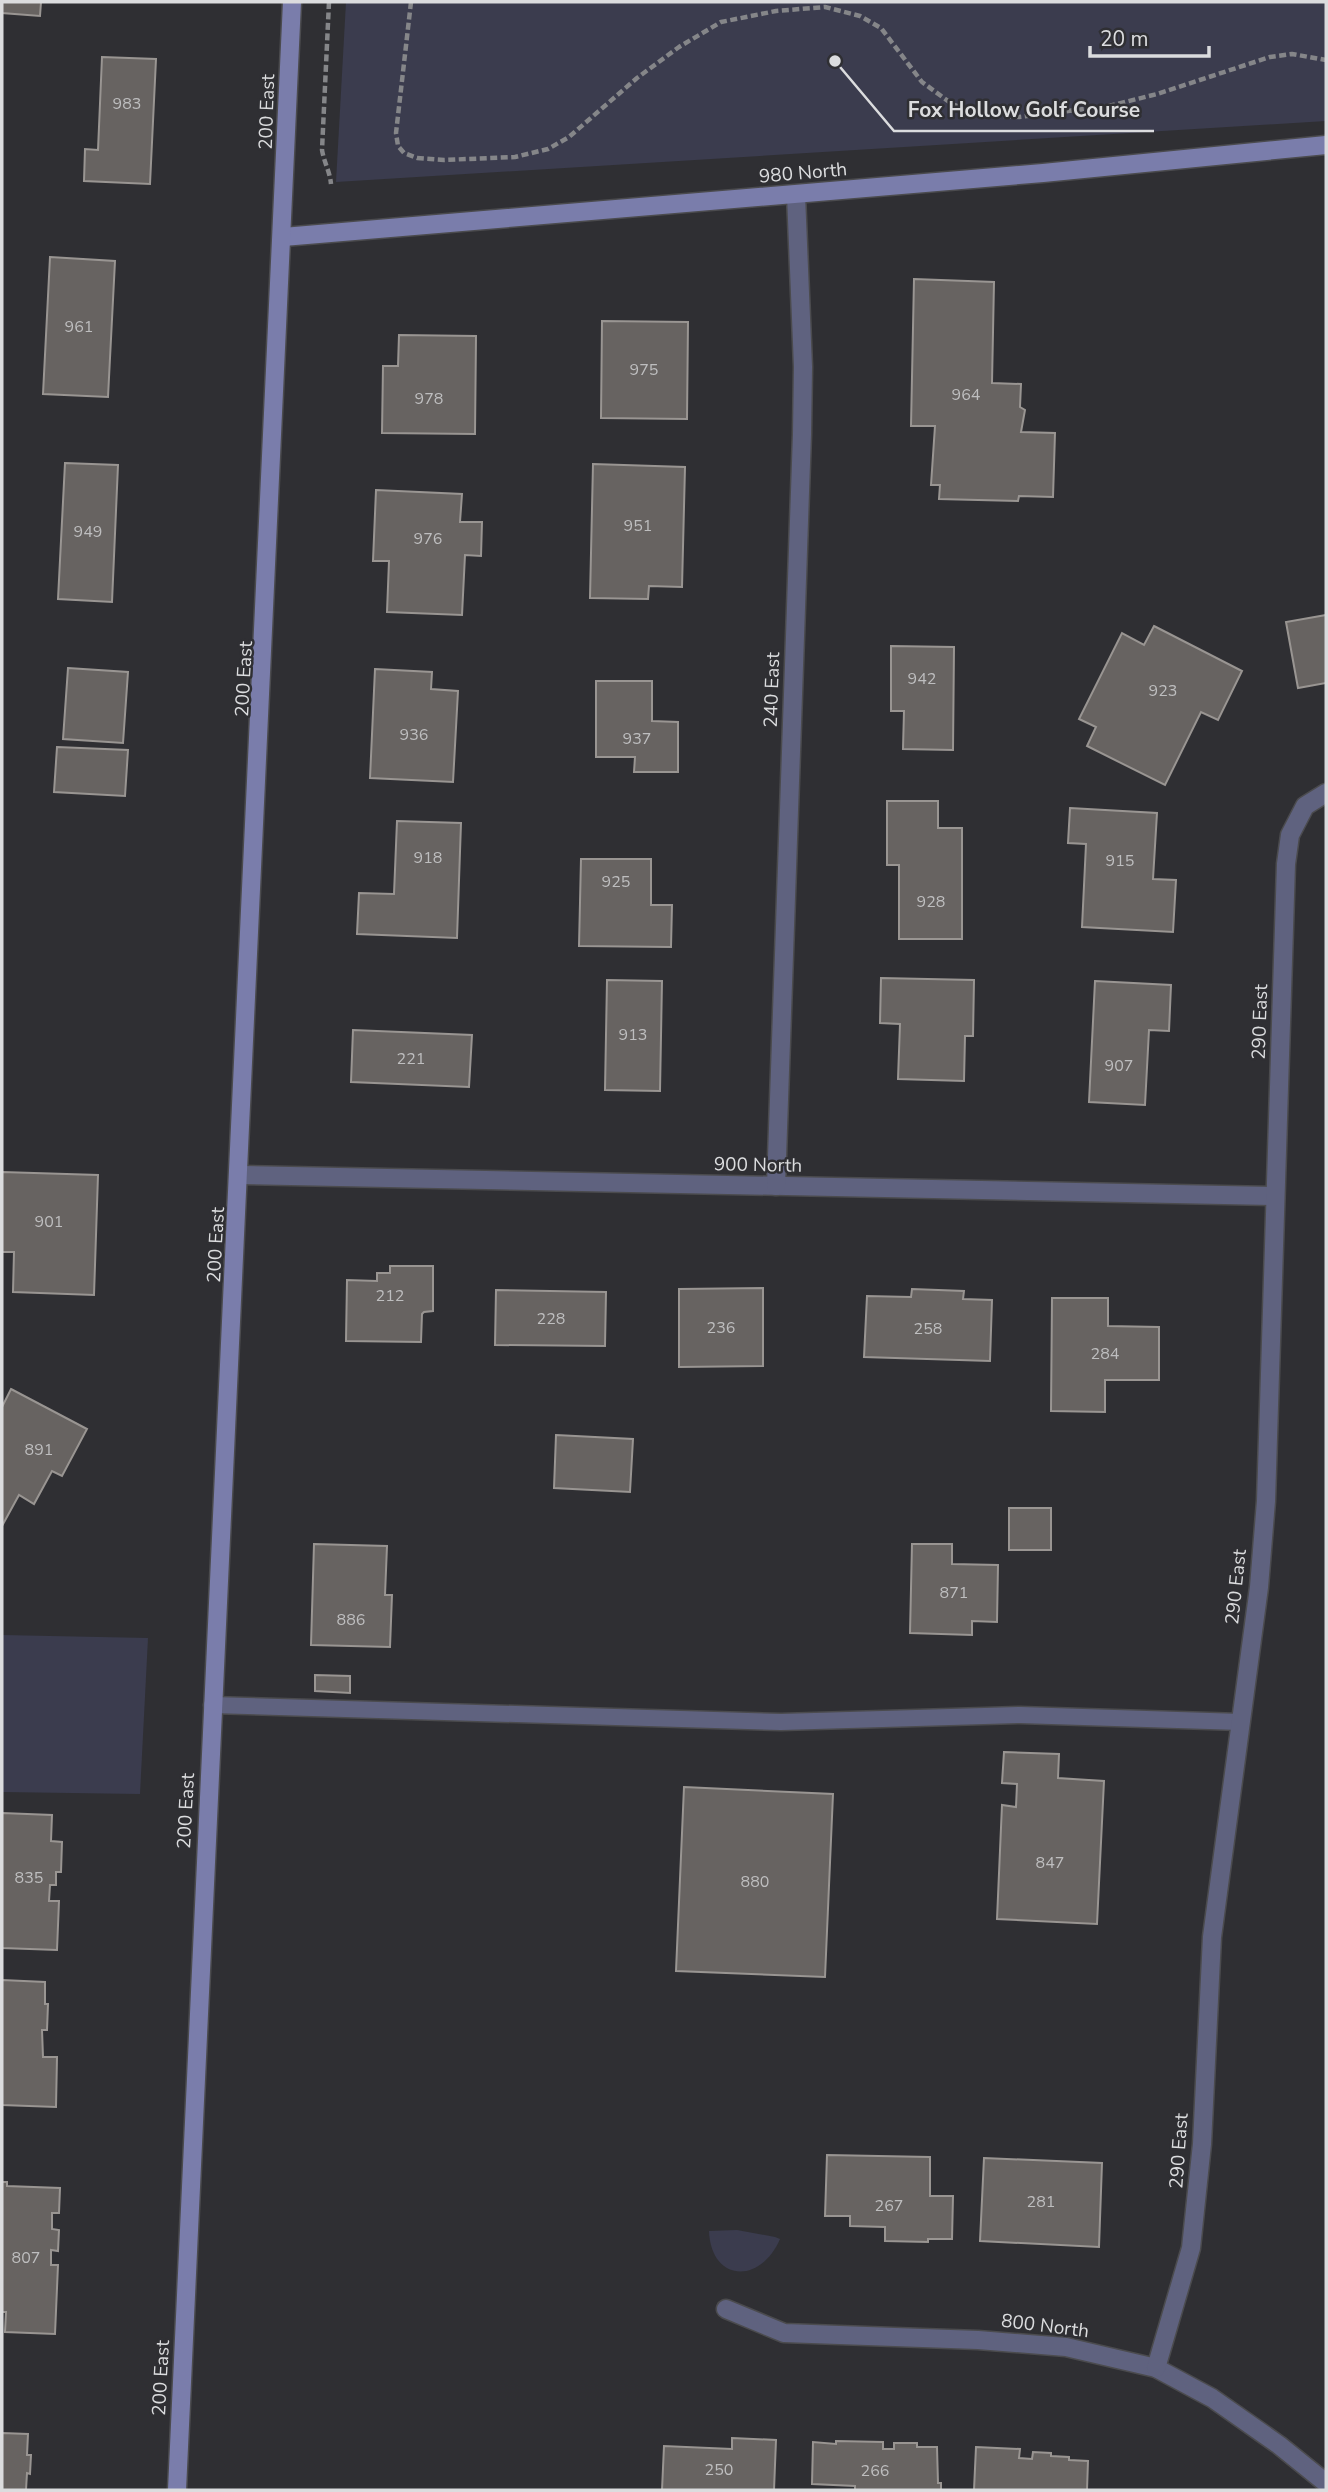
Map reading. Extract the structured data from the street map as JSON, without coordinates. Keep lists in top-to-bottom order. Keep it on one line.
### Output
{"streets":{"street":["200 East","980 North","240 East","290 East","900 North","800 North"]},"crossings":[["200 East","980 North"],["200 East","900 North"],["980 North","240 East"],["240 East","900 North"],["290 East","900 North"],["290 East","800 North"]],"places":["Fox Hollow Golf Course"],"house_numbers":["983","961","975","964","978","951","949","976","942","923","936","937","918","915","925","928","913","221","907","901","212","228","236","258","284","891","871","886","847","835","880","281","267","807","250","266"],"scale_bar":"20 m"}
